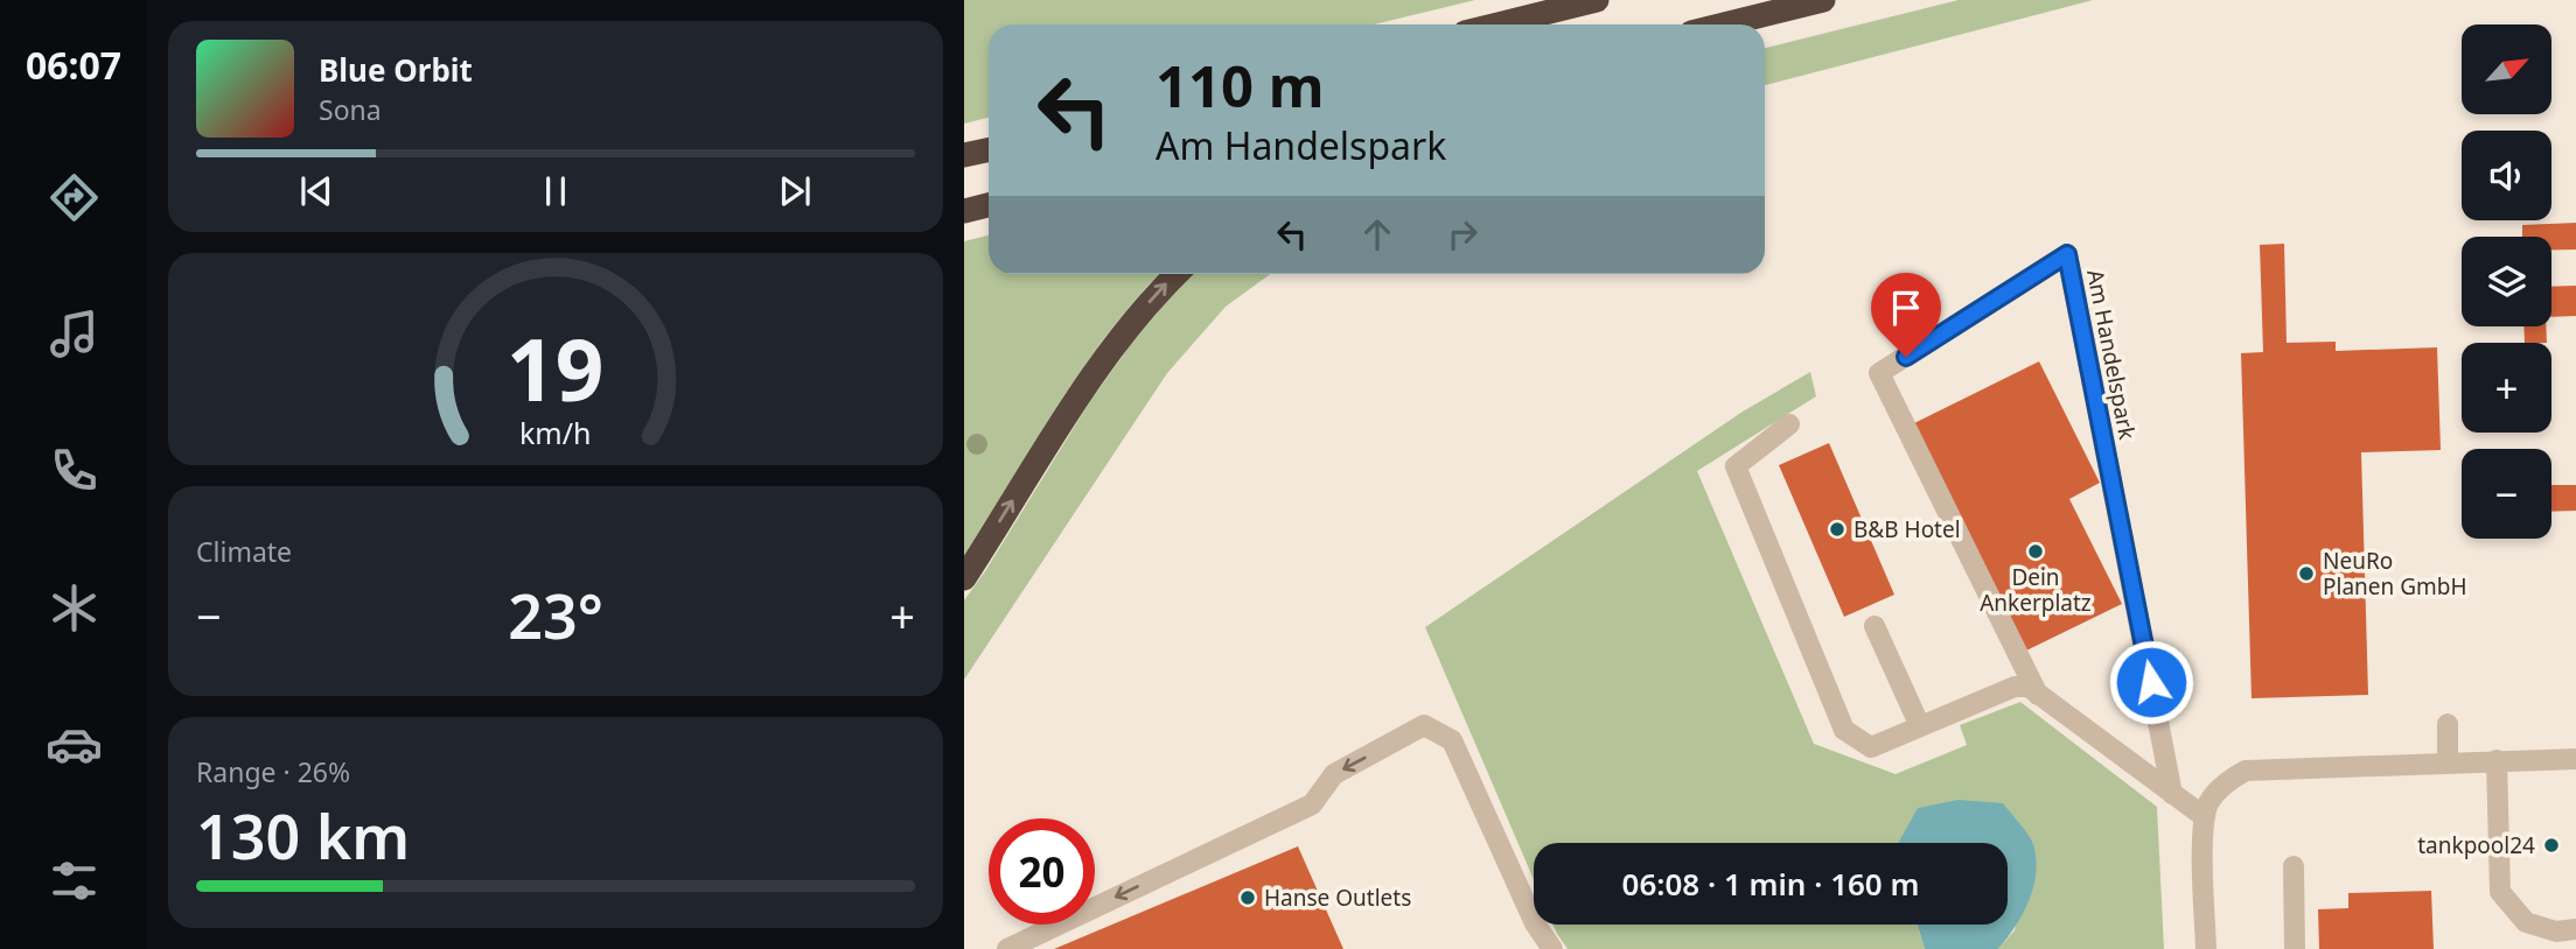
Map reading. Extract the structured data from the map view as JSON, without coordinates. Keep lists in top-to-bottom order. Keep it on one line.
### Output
{"streets":{"street":["Am Handelspark"]},"places":["B&B Hotel","Dein Ankerplatz","NeuRo Planen GmbH","tankpool24","Hanse Outlets"],"north":"top right","page":{"tabs":"06:07","map_buttons":["+","−"],"turn":["110 m","Am Handelspark"],"song":["Blue Orbit","Sona"],"tile":["Climate",["Range · 26%","130 km"]],"heat":["−","23°","+"],"limit":"20","trip":"06:08 · 1 min · 160 m","gauge":["19","km/h"]}}
